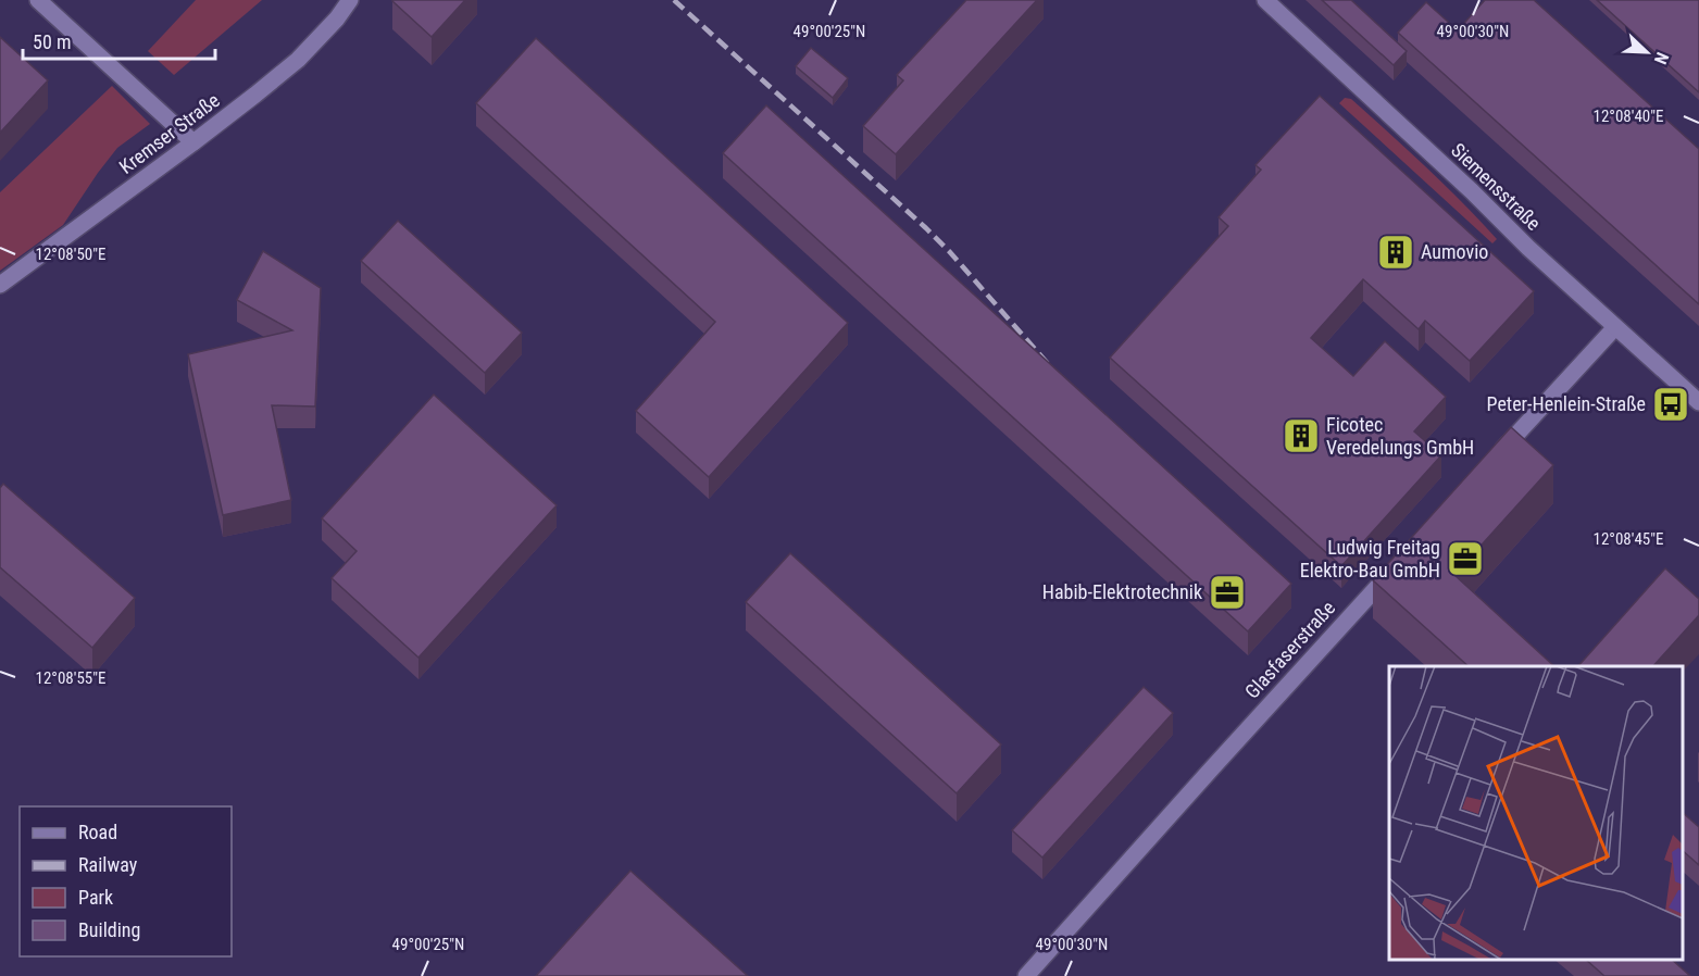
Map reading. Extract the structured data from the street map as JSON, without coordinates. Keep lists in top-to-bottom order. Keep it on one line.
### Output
{"streets":{"street":["Kremser Straße","Siemensstraße","Glasfaserstraße"]},"places":{"building":["Aumovio","Ficotec Veredelungs GmbH"],"bus stop":["Peter-Henlein-Straße"],"office":["Ludwig Freitag Elektro-Bau GmbH","Habib-Elektrotechnik"]},"legend":["Road","Railway","Park","Building"],"scale_bar":"50 m","north":"bottom right","coordinates":["49°00'25\"N","49°00'30\"N","12°08'40\"E","12°08'50\"E","12°08'45\"E","12°08'55\"E"]}
